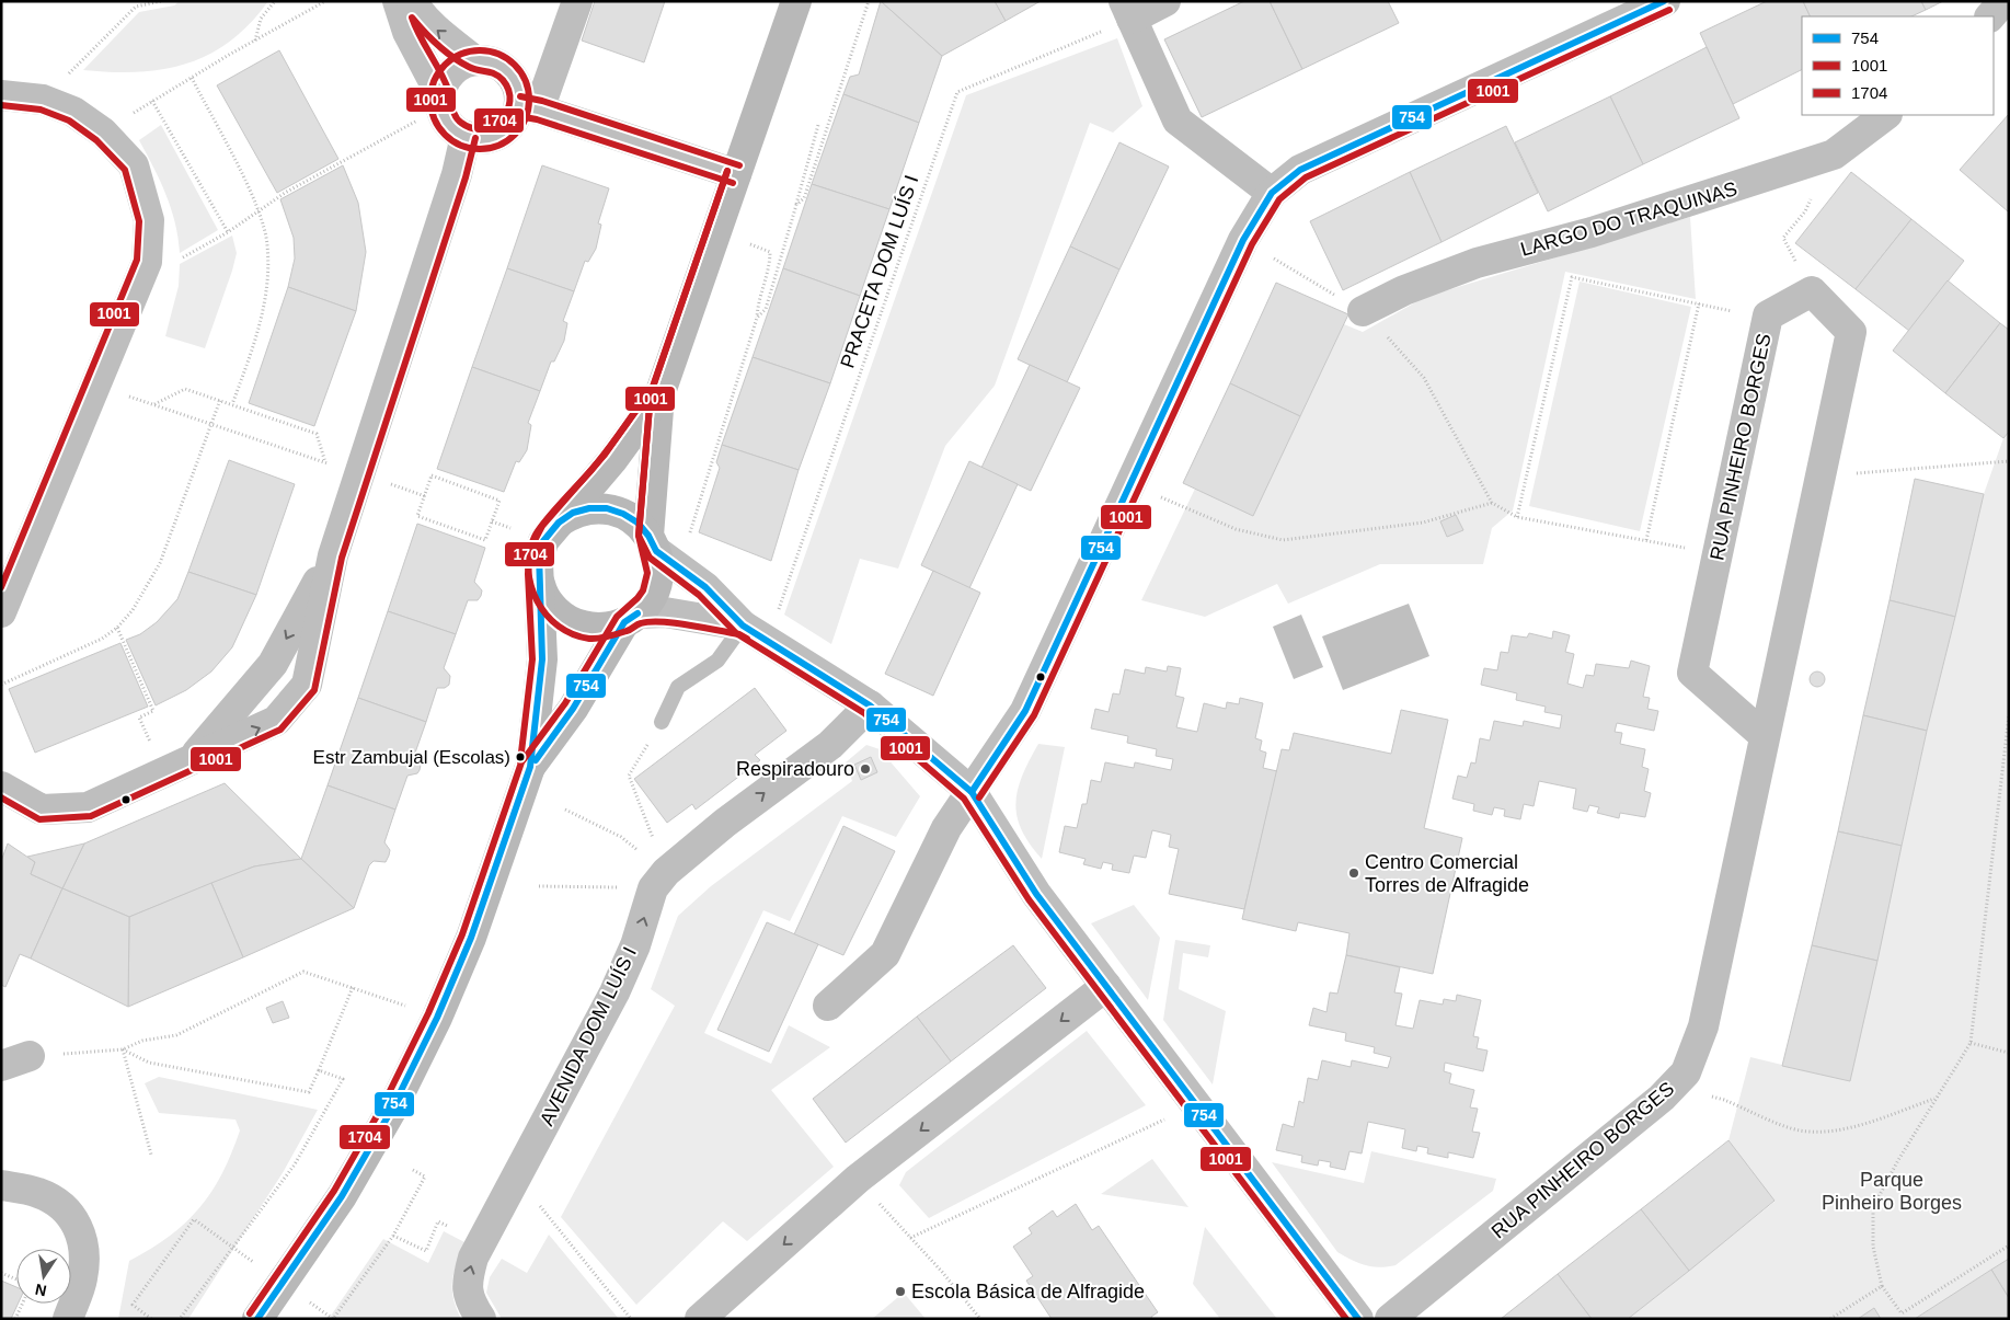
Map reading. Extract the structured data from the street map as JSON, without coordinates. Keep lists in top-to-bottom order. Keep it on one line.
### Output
{"streets":{"street":["LARGO DO TRAQUINAS","RUA PINHEIRO BORGES","AVENIDA DOM LUÍS I"],"path":["PRACETA DOM LUÍS I"]},"parks":["Parque Pinheiro Borges"],"places":["Estr Zambujal (Escolas)","Respiradouro","Centro Comercial Torres de Alfragide","Escola Básica de Alfragide"],"lines":["transit line 754","transit line 1001","transit line 1704"],"legend":["754","1001","1704"],"north":"bottom"}
